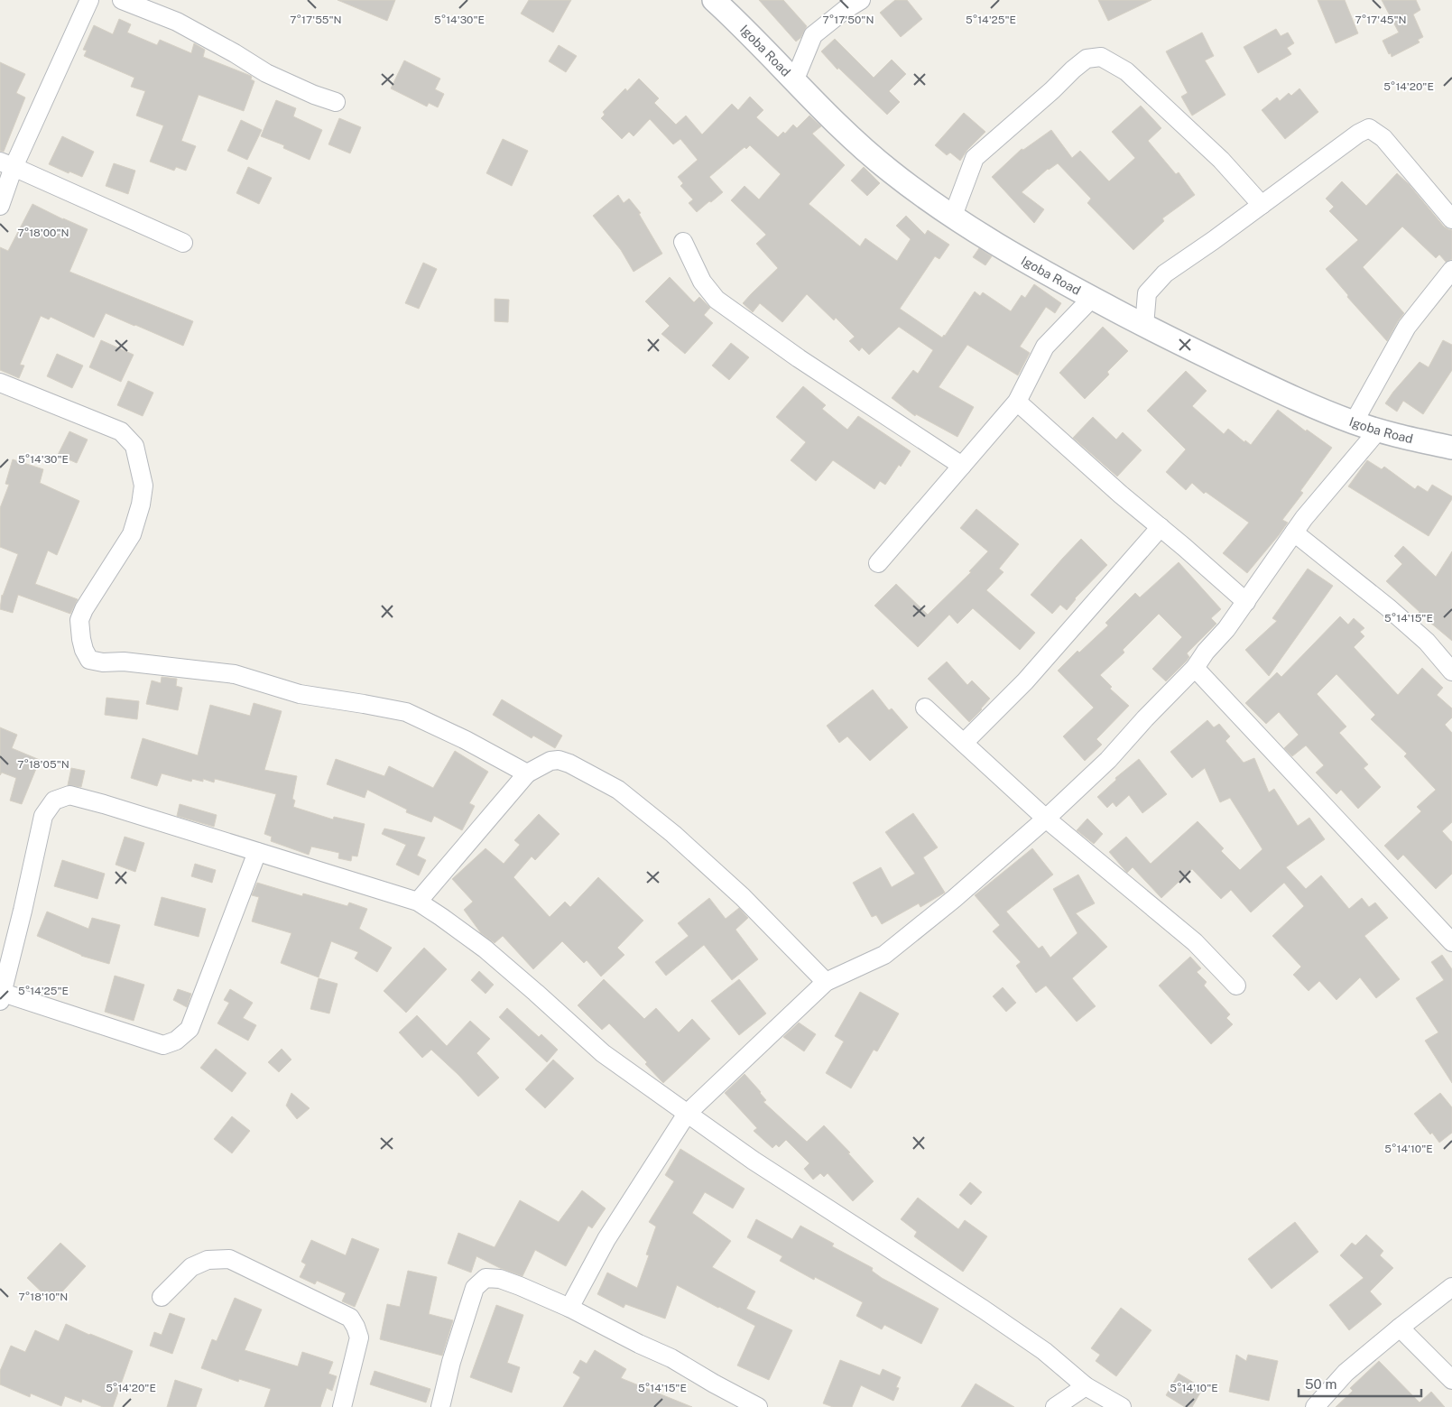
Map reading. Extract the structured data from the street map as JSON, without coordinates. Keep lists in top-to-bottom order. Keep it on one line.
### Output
{"streets":{"street":["Igoba Road"]},"scale_bar":"50 m","coordinates":["7°17'55\"N","5°14'30\"E","7°17'50\"N","5°14'25\"E","7°17'45\"N","5°14'20\"E","7°18'00\"N","5°14'15\"E","7°18'05\"N","5°14'10\"E","7°18'10\"N"]}
